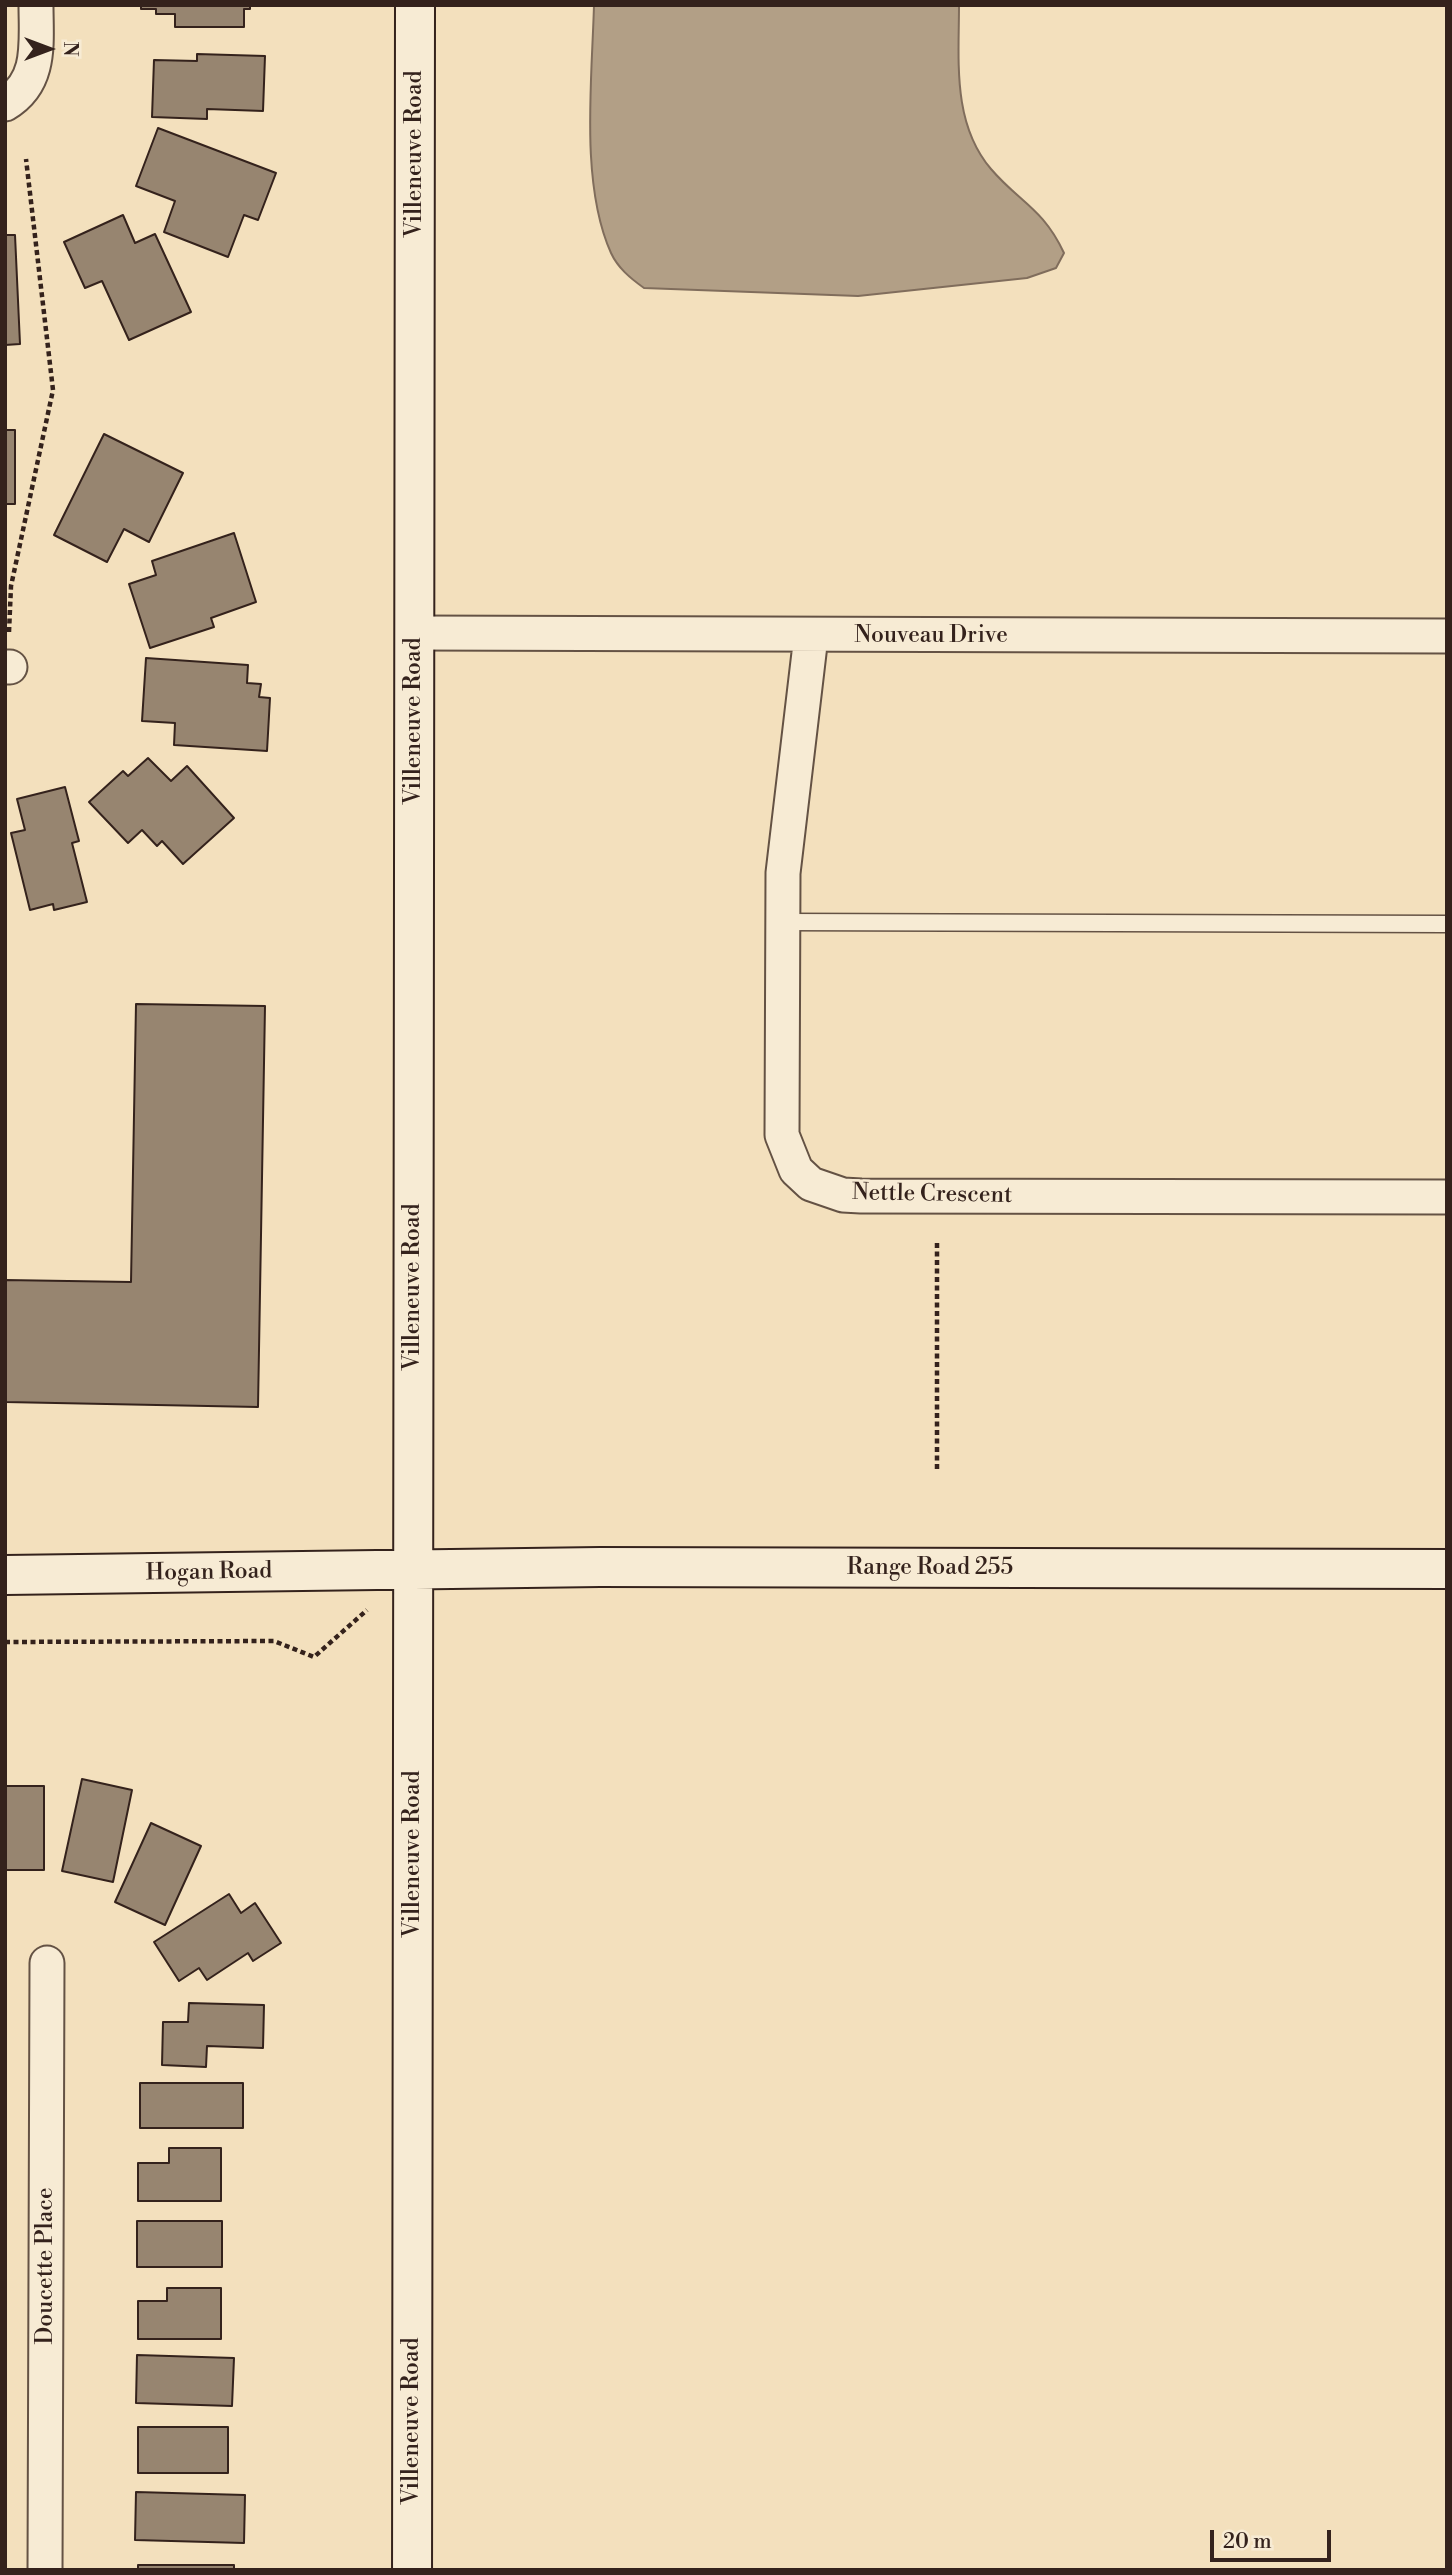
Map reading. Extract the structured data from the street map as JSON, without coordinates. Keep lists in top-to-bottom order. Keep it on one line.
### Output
{"streets":{"main road":["Villeneuve Road","Range Road 255","Hogan Road"],"street":["Nouveau Drive","Nettle Crescent","Doucette Place"]},"crossings":[["Villeneuve Road","Nouveau Drive"],["Villeneuve Road","Range Road 255"],["Villeneuve Road","Hogan Road"],["Nouveau Drive","Nettle Crescent"],["Range Road 255","Hogan Road"]],"scale_bar":"20 m","north":"right"}
